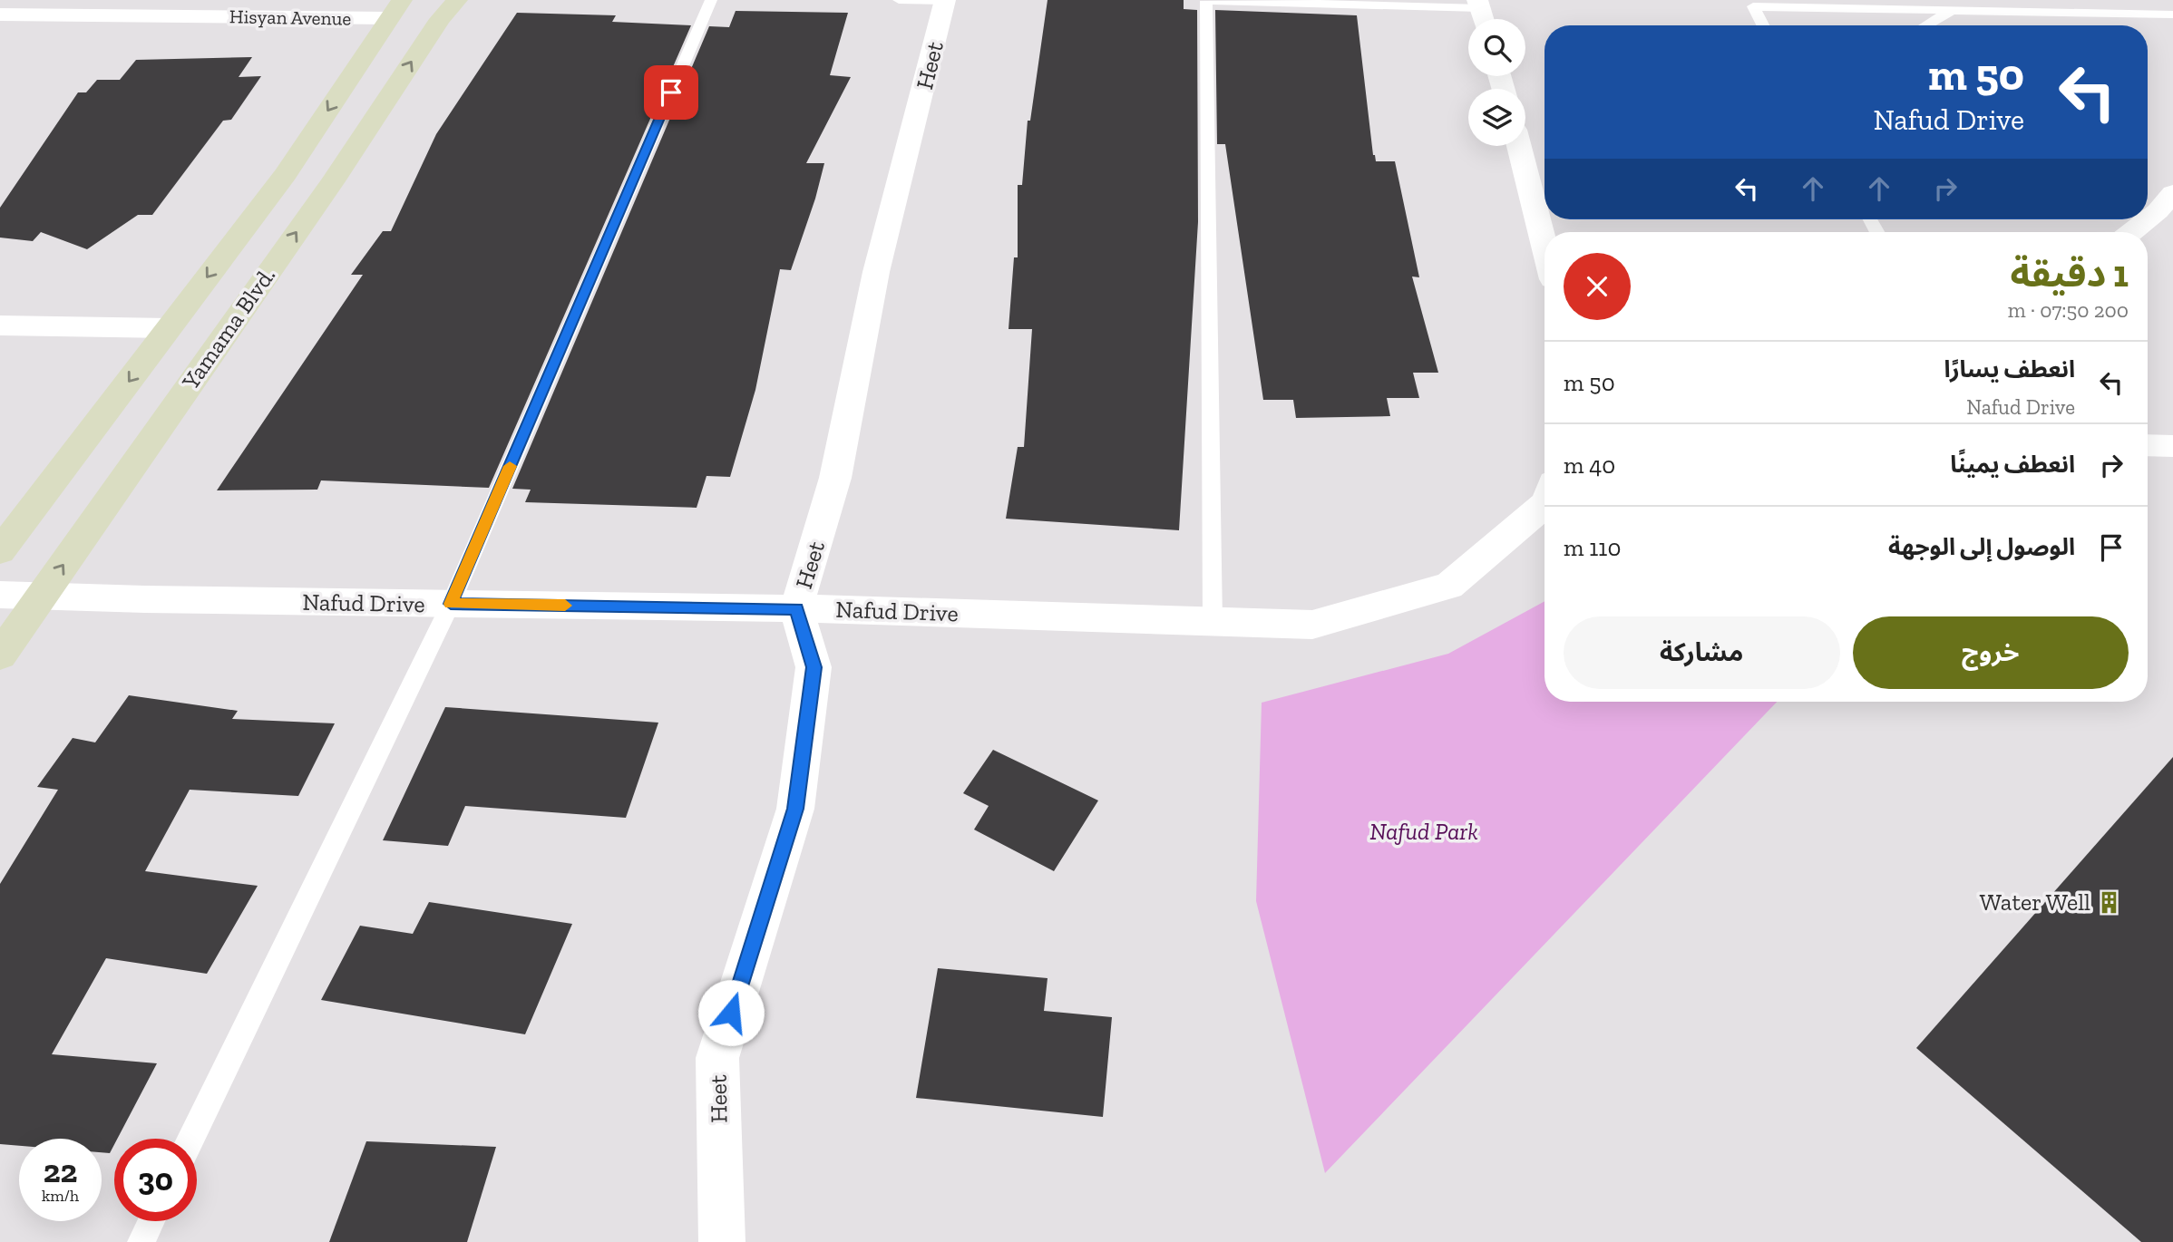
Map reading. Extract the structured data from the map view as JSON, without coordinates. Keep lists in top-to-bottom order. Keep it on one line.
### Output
{"streets":{"main road":["Yamama Blvd."],"street":["Hisyan Avenue","Heet","Nafud Drive"]},"crossings":[["Hisyan Avenue","Yamama Blvd."],["Heet","Nafud Drive"],["Yamama Blvd.","Nafud Drive"]],"parks":["Nafud Park"],"places":{"building":["Water Well"]},"page":{"turn":["50 m","Nafud Drive"],"heading":["1 دقيقة","200 m · 07:50"],"list":[{"name":"انعطف يسارًا","note":"Nafud Drive","value":"50 m"},{"name":"انعطف يمينًا","value":"40 m"},{"name":"الوصول إلى الوجهة","value":"110 m"}],"buttons":["خروج","مشاركة"],"speed":"22 km/h","limit":"30"}}
